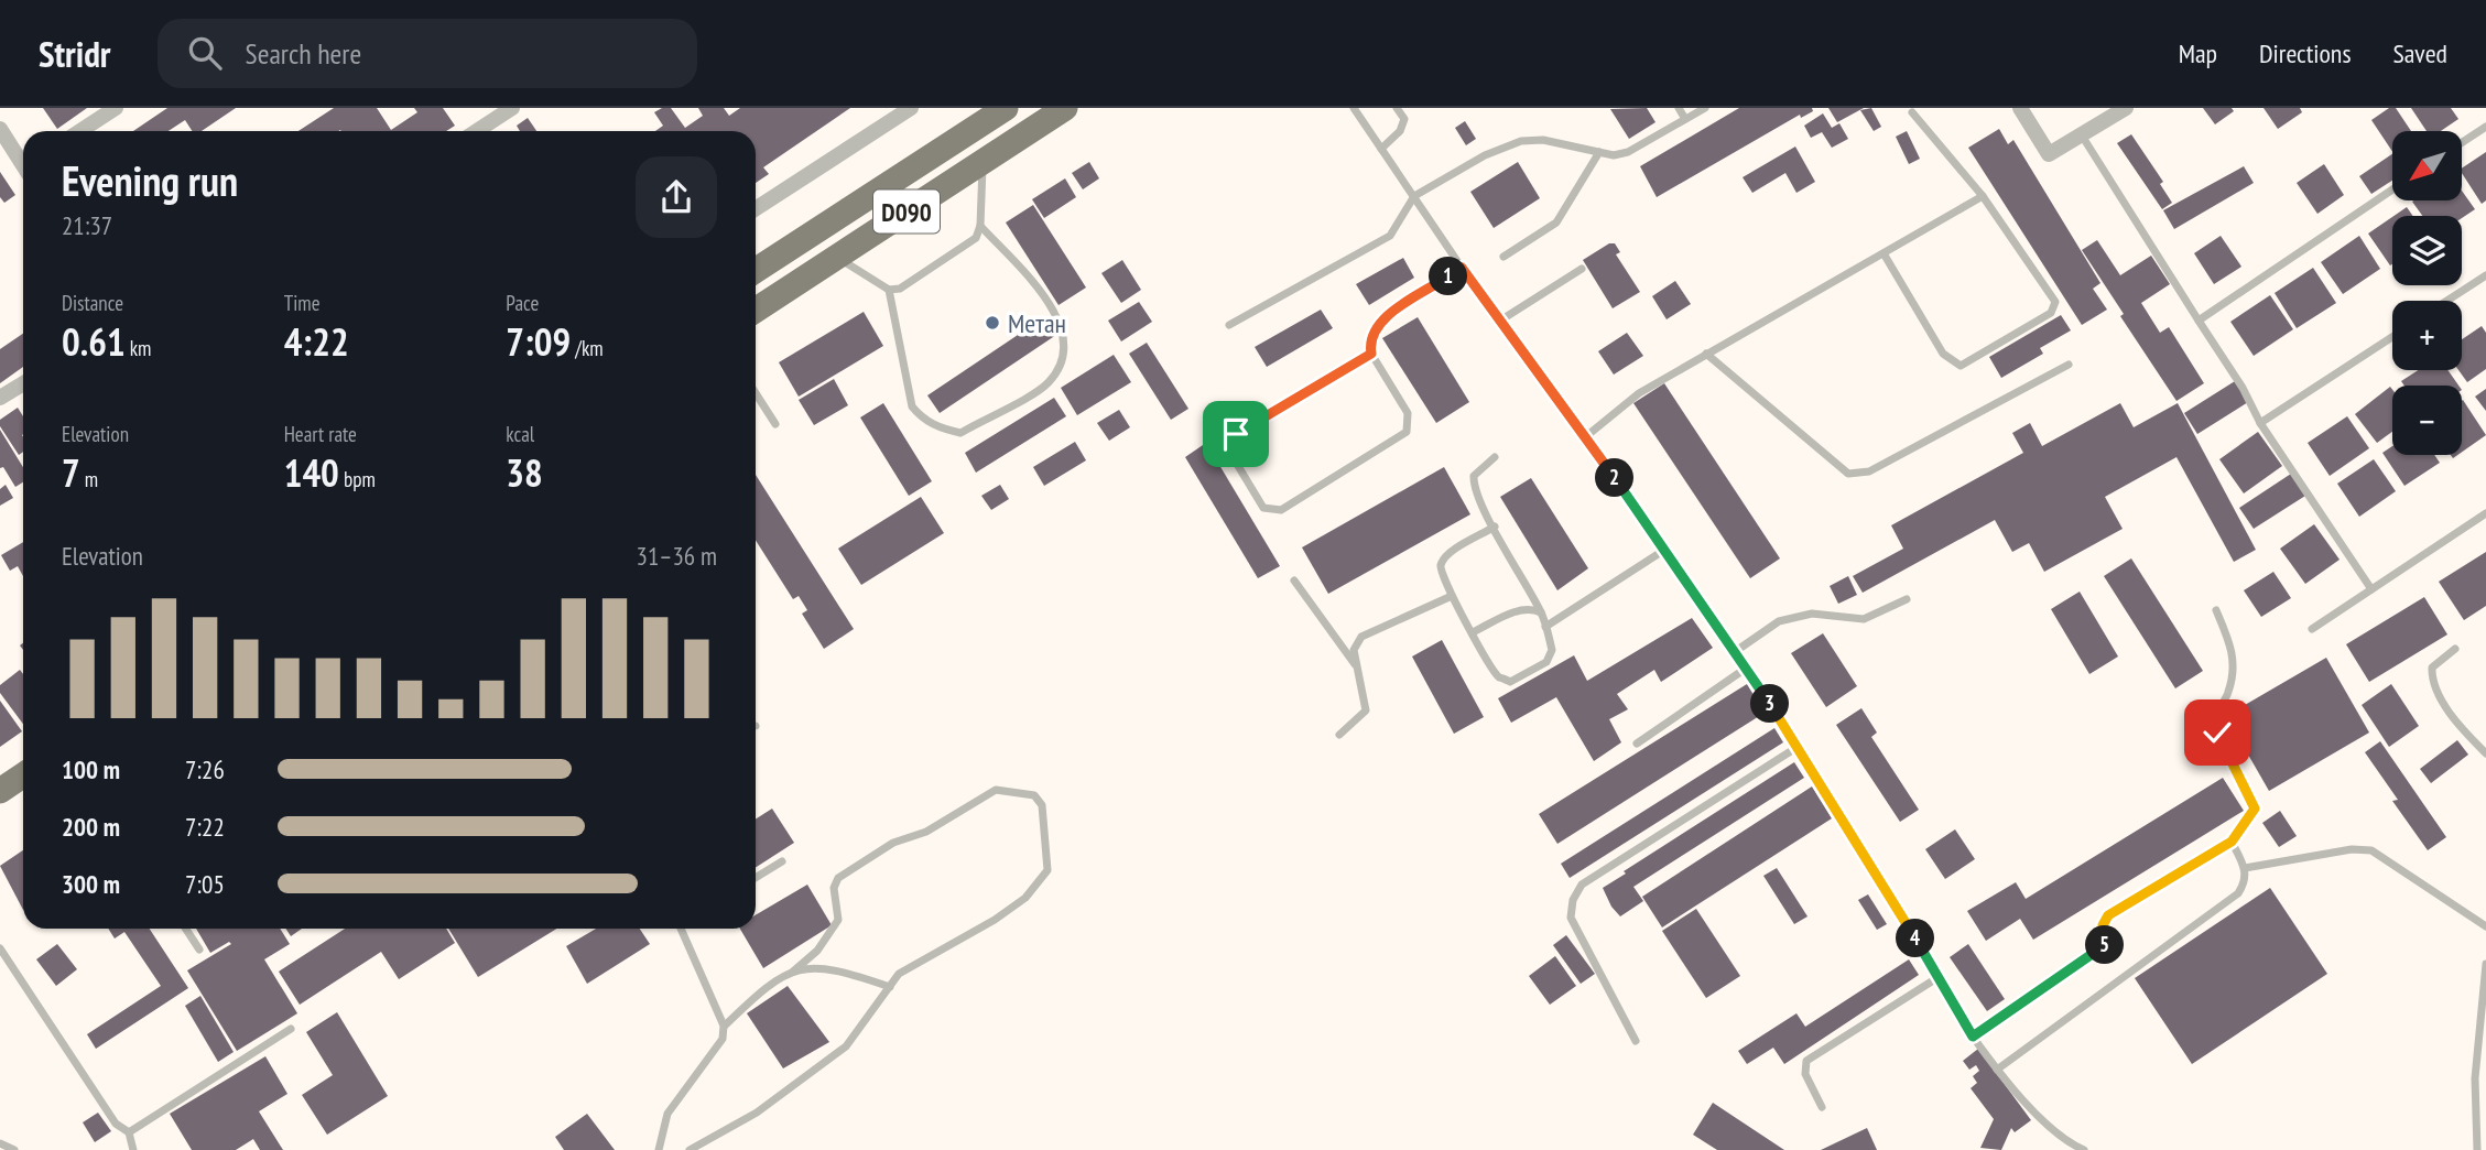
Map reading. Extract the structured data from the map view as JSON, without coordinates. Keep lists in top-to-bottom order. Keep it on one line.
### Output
{"streets":{"main road":["D090"]},"places":["Метан"],"north":"bottom left","page":{"header":"Stridr","search":"Search here","nav":["Map","Directions","Saved"],"map_buttons":["+","−"],"heading":["Evening run","21:37"],"pins":["1","2","3","4","5"],"stats":[["Distance","0.61 km"],["Time","4:22"],["Pace","7:09 /km"],["Elevation","7 m"],["Heart rate","140 bpm"],["kcal","38"]],"chart":["Elevation","31–36 m"],"list":[{"name":"100 m","note":"7:26"},{"name":"200 m","note":"7:22"},{"name":"300 m","note":"7:05"}]}}
